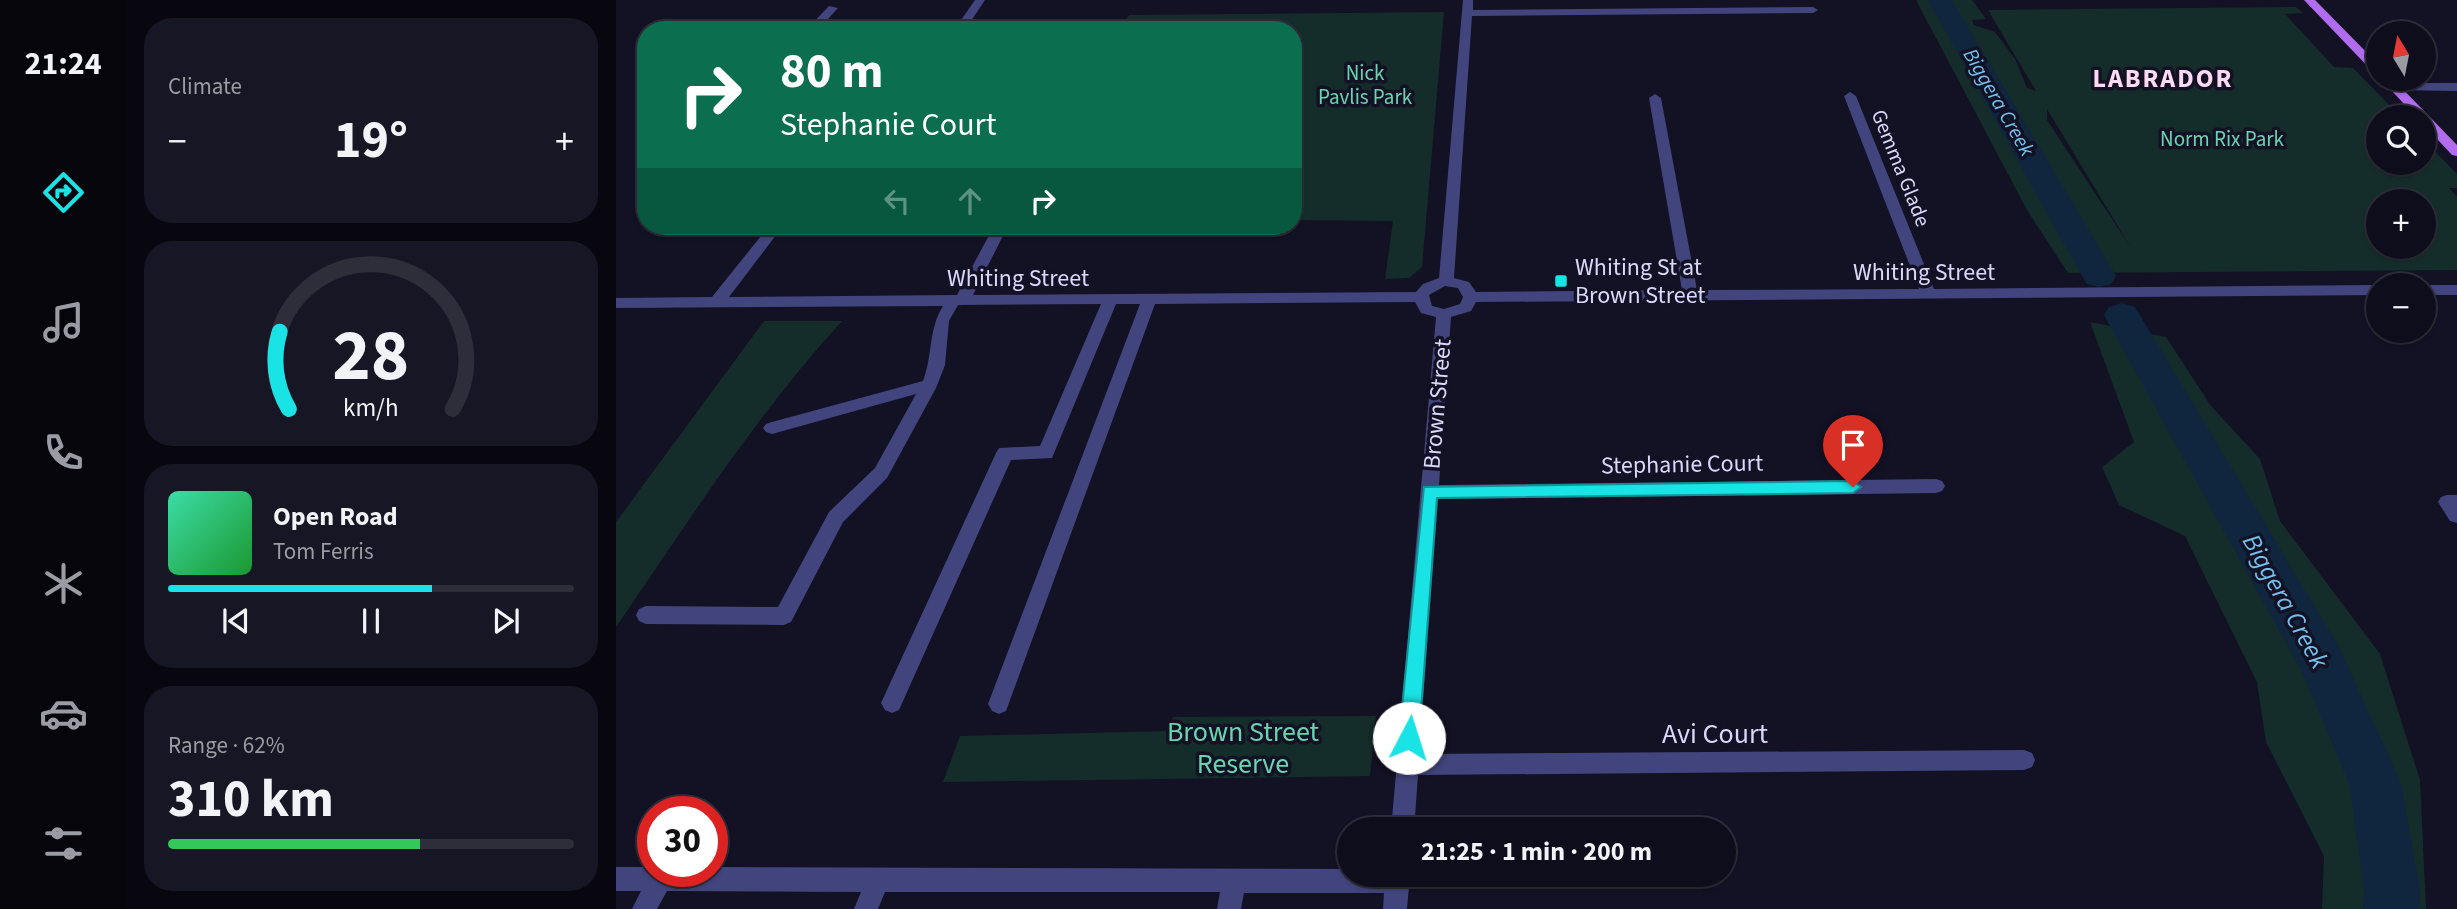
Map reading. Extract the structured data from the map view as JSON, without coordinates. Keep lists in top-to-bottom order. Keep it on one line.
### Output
{"streets":{"street":["Gemma Glade","Whiting Street","Brown Street","Stephanie Court","Avi Court"]},"crossings":[["Gemma Glade","Whiting Street"],["Whiting Street","Brown Street"],["Brown Street","Stephanie Court"],["Brown Street","Avi Court"]],"districts":["LABRADOR"],"water":["Biggera Creek"],"parks":["Nick Pavlis Park","Norm Rix Park","Brown Street Reserve"],"places":{"transit":["Whiting St at Brown Street"]},"north":"top","page":{"tabs":"21:24","tile":["Climate",["Range · 62%","310 km"]],"map_buttons":["+","−"],"turn":["80 m","Stephanie Court"],"heat":["−","19°","+"],"song":["Open Road","Tom Ferris"],"limit":"30","trip":"21:25 · 1 min · 200 m","gauge":["28","km/h"]}}
